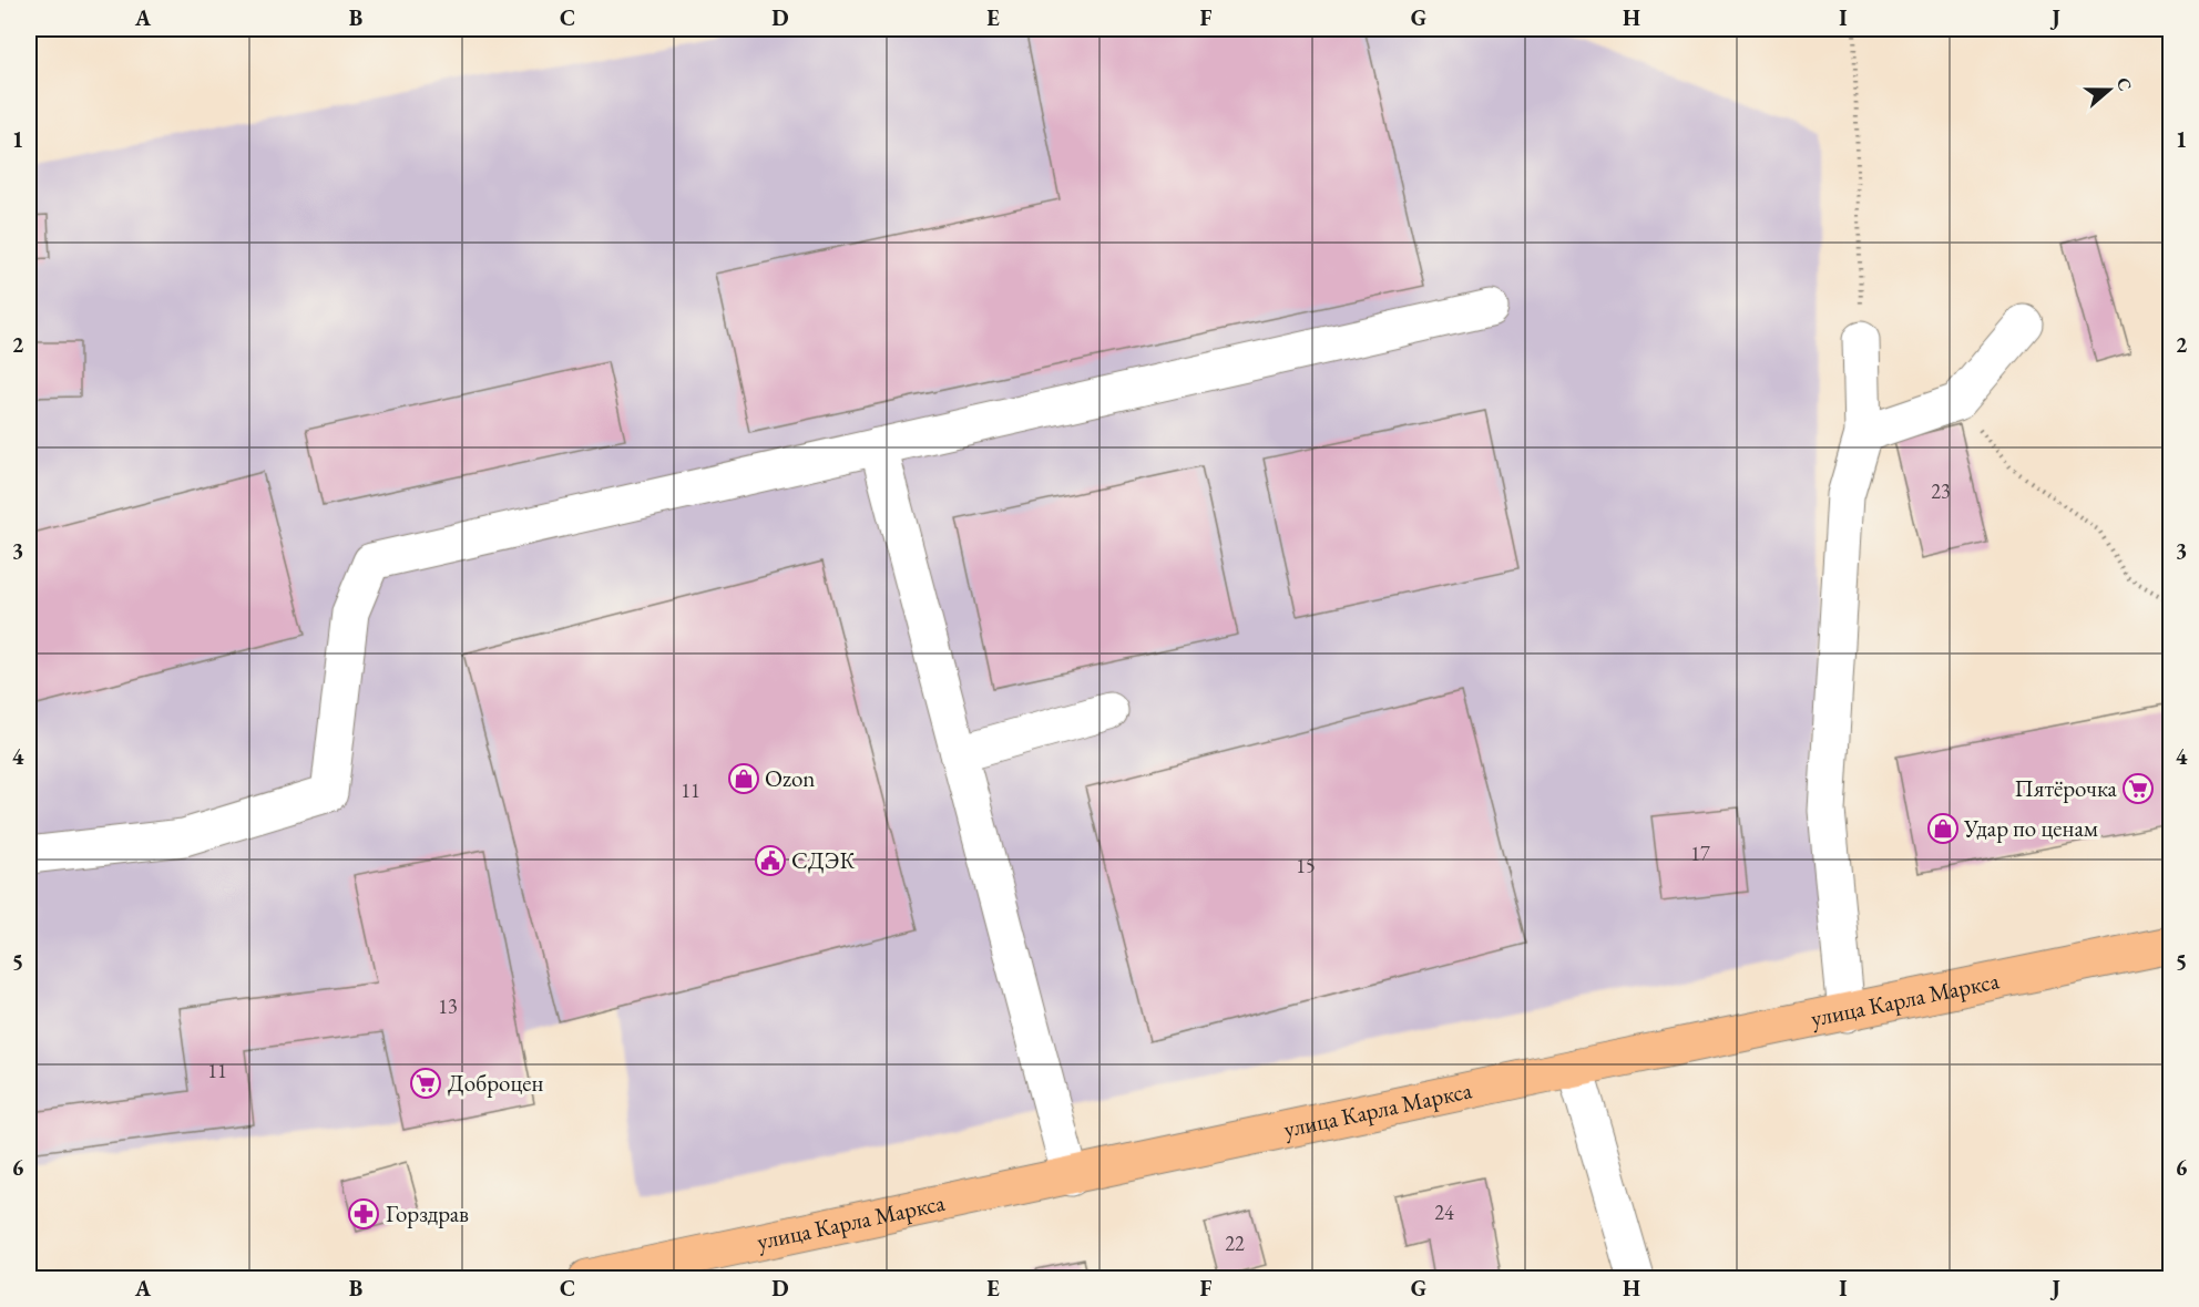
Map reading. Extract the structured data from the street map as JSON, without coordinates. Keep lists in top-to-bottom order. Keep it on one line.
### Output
{"streets":{"main road":["улица Карла Маркса"]},"places":{"shop":["Ozon","Удар по ценам"],"supermarket":["Пятёрочка","Доброцен"],"public building":["СДЭК"],"pharmacy":["Горздрав"]},"house_numbers":["23","11","17","15","13","11","24","22"],"north":"right","grid":{"columns":["A","B","C","D","E","F","G","H","I","J"],"rows":["1","2","3","4","5","6"]}}
